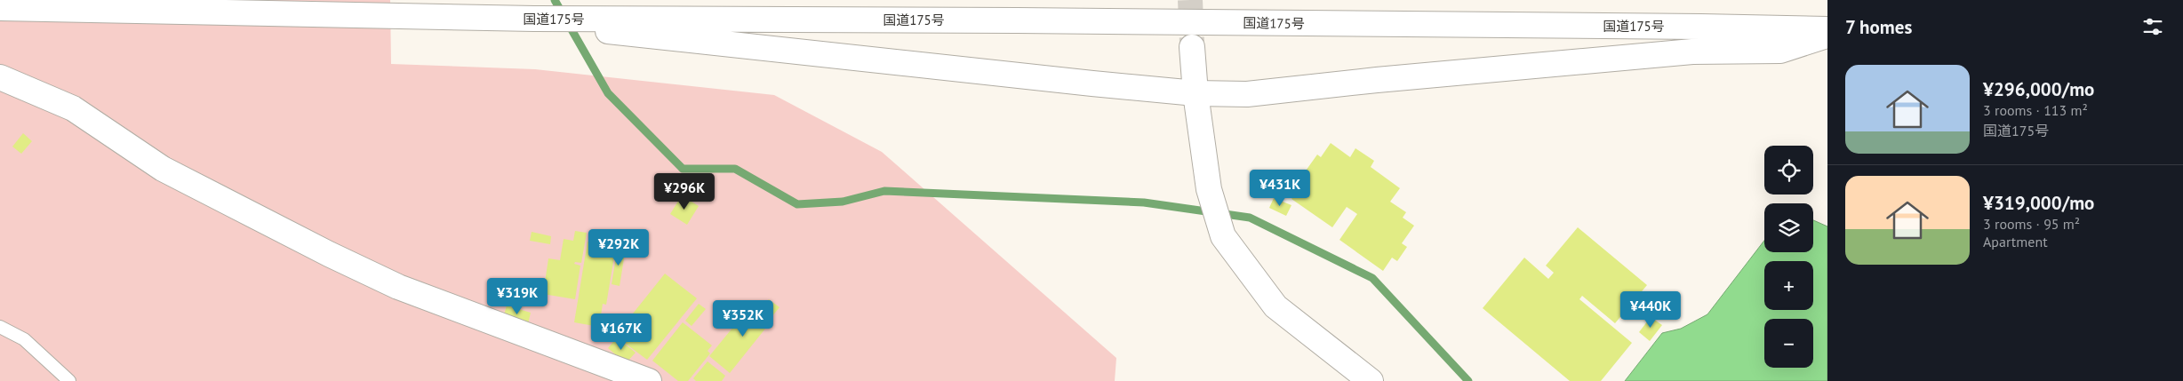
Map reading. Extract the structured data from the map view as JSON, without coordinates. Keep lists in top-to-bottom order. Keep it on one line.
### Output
{"streets":{"main road":["国道175号"]},"page":{"heading":"7 homes","list":[{"name":"¥296,000/mo","note":"3 rooms · 113 m² · 国道175号"},{"name":"¥319,000/mo","note":"3 rooms · 95 m² · Apartment"}],"map_buttons":["+","−"],"price":["¥431K","¥296K","¥292K","¥319K","¥440K","¥352K","¥167K"]}}
